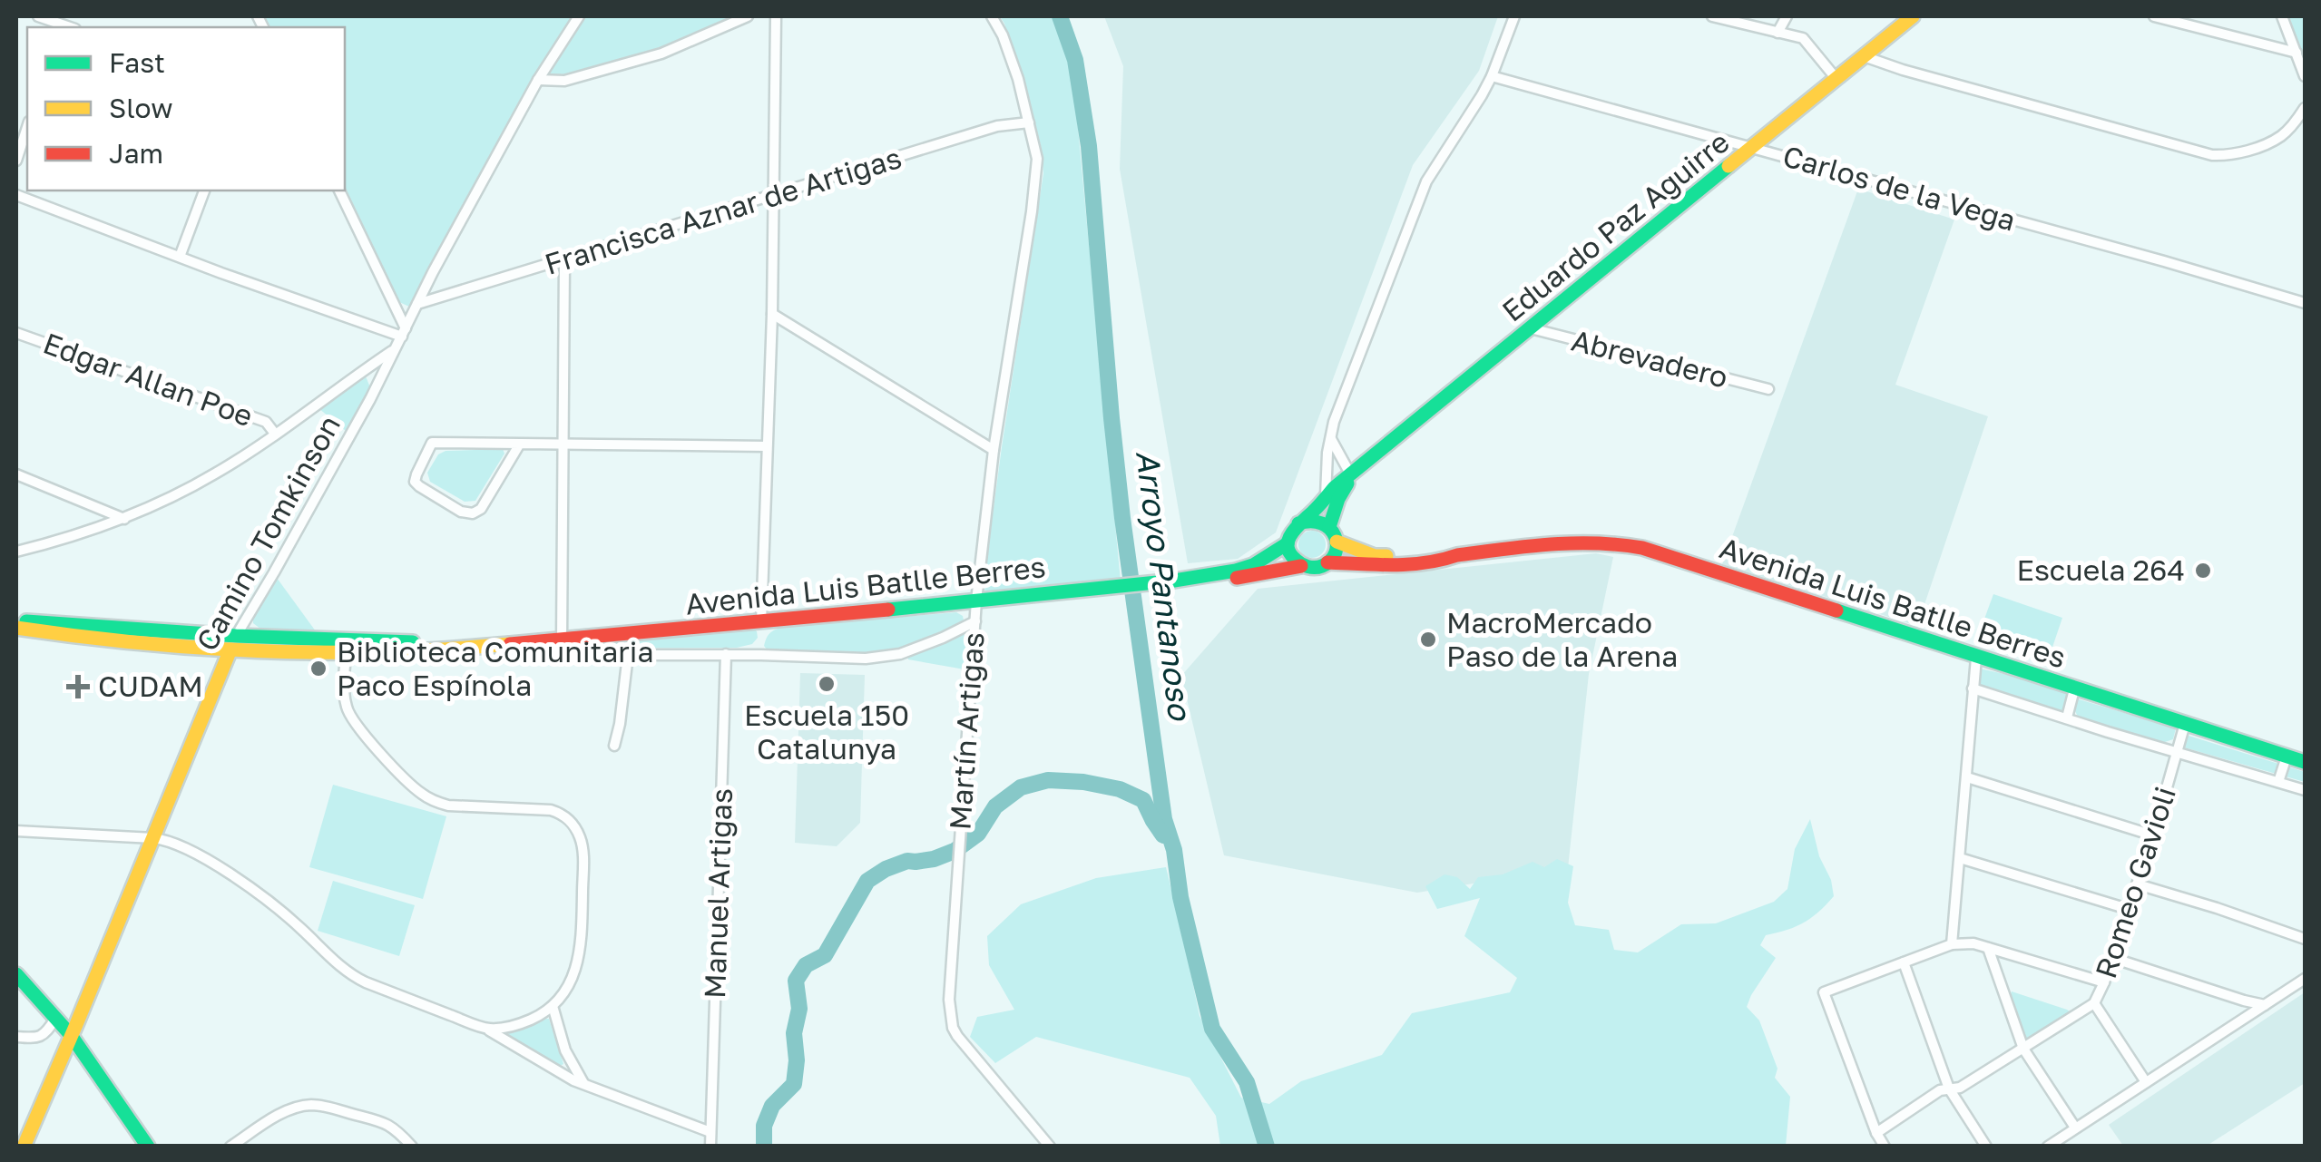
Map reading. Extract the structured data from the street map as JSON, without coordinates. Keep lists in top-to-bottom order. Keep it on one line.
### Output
{"streets":{"main road":["Eduardo Paz Aguirre","Camino Tomkinson","Avenida Luis Batlle Berres"],"street":["Carlos de la Vega","Francisca Aznar de Artigas","Abrevadero","Edgar Allan Poe","Martín Artigas","Romeo Gavioli","Manuel Artigas"]},"crossings":[["Carlos de la Vega","Eduardo Paz Aguirre"],["Francisca Aznar de Artigas","Camino Tomkinson"],["Francisca Aznar de Artigas","Martín Artigas"],["Eduardo Paz Aguirre","Abrevadero"],["Eduardo Paz Aguirre","Avenida Luis Batlle Berres"],["Camino Tomkinson","Avenida Luis Batlle Berres"],["Avenida Luis Batlle Berres","Martín Artigas"],["Avenida Luis Batlle Berres","Romeo Gavioli"],["Avenida Luis Batlle Berres","Manuel Artigas"]],"water":["Arroyo Pantanoso"],"places":{"other":["Escuela 264","MacroMercado Paso de la Arena","Biblioteca Comunitaria Paco Espínola","Escuela 150 Catalunya"],"health":["CUDAM"]},"legend":["Fast","Slow","Jam"]}
